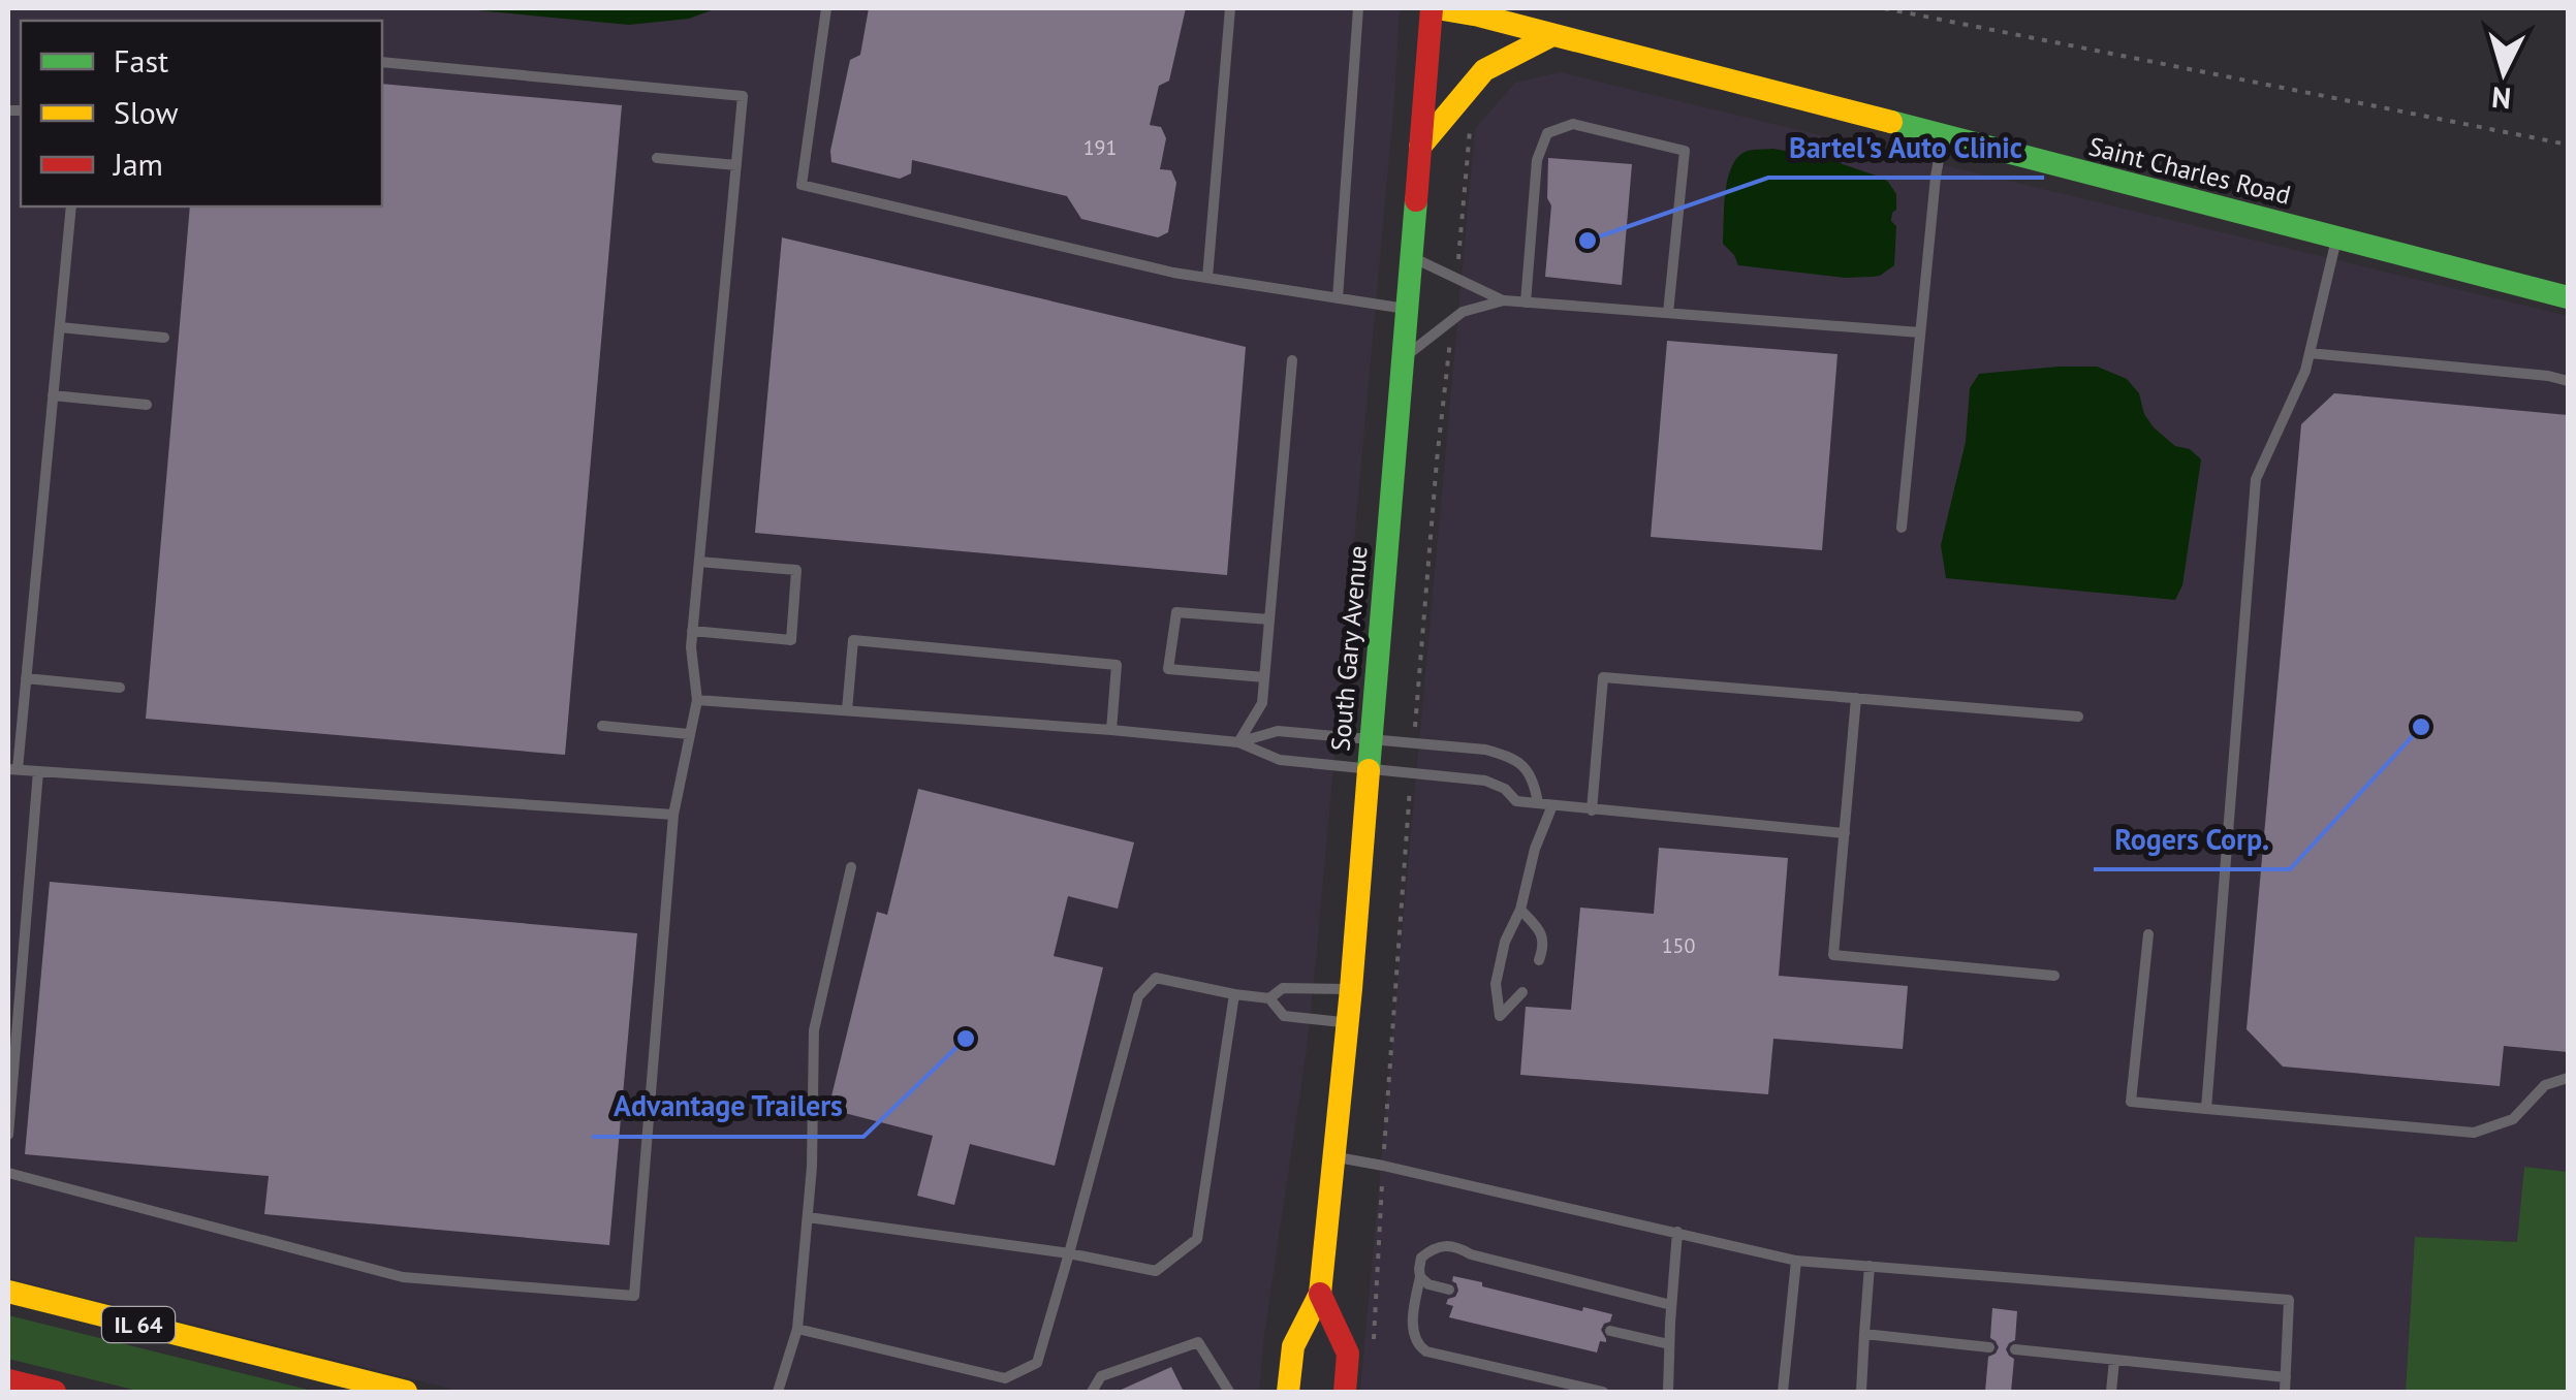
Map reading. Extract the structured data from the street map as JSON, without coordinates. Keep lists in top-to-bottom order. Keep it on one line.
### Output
{"streets":{"main road":["Saint Charles Road","South Gary Avenue","IL 64"]},"crossings":[["Saint Charles Road","South Gary Avenue"]],"places":["Bartel's Auto Clinic","Rogers Corp.","Advantage Trailers"],"house_numbers":["191","150"],"legend":["Fast","Slow","Jam"],"north":"bottom"}
